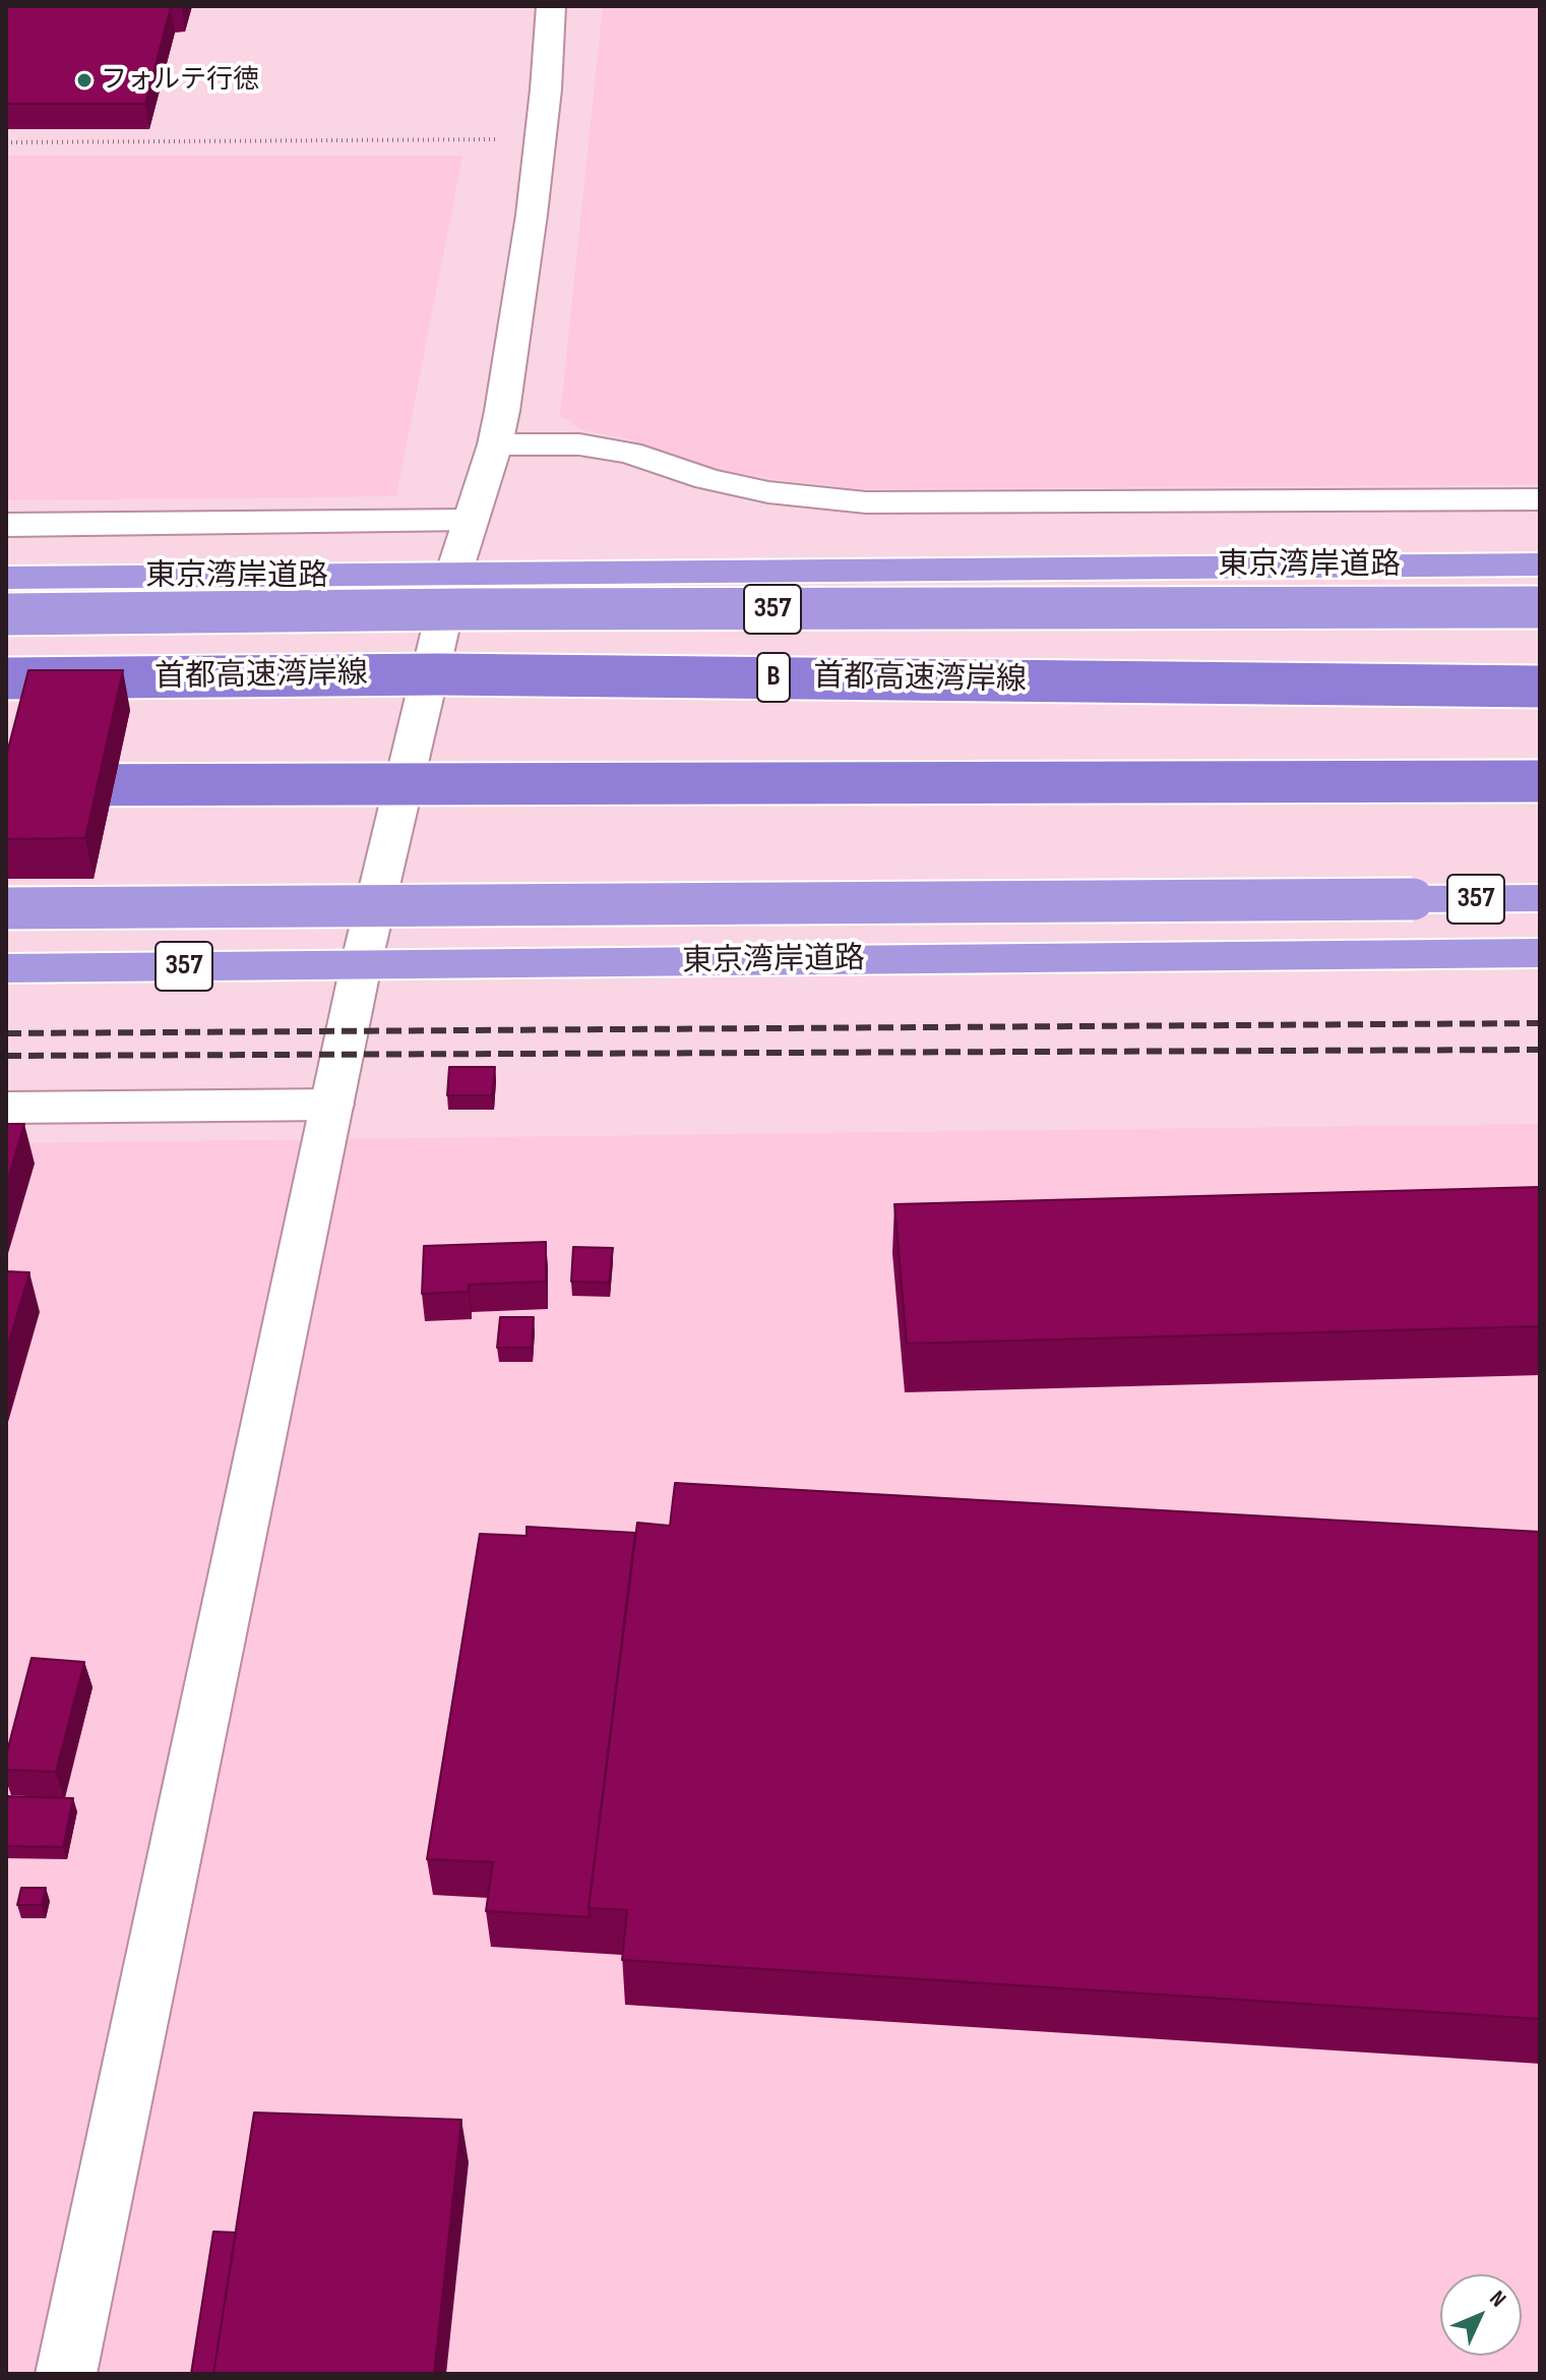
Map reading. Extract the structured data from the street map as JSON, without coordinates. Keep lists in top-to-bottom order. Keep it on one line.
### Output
{"streets":{"highway":["東京湾岸道路","357","首都高速湾岸線","B"]},"places":["フォルテ行徳"],"north":"top right"}
